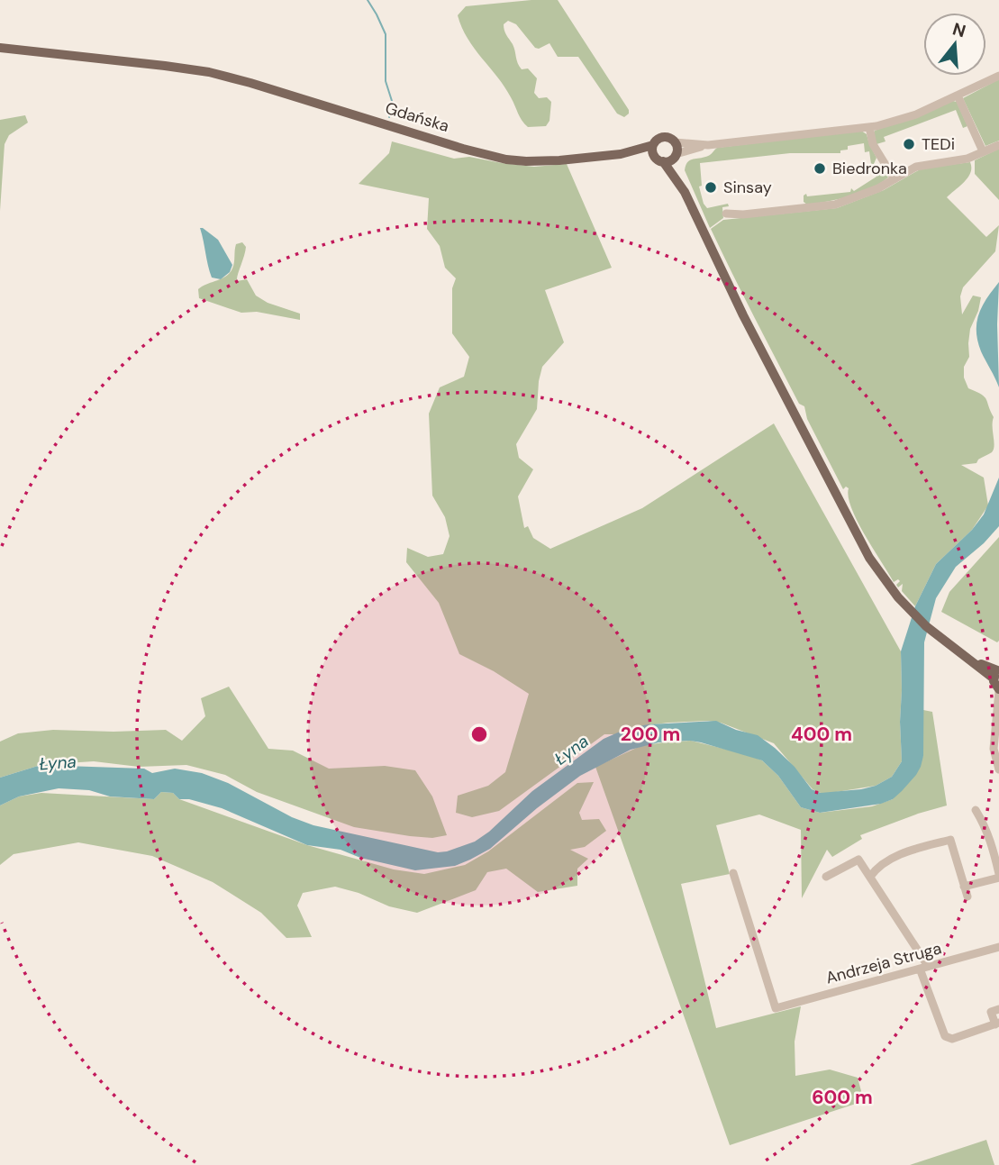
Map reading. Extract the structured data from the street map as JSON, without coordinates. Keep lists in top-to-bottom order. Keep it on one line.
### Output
{"streets":{"main road":["Gdańska"],"street":["Andrzeja Struga"]},"water":["Łyna"],"places":["TEDi","Biedronka","Sinsay"],"north":"top","rings":["200 m","400 m","600 m"]}
